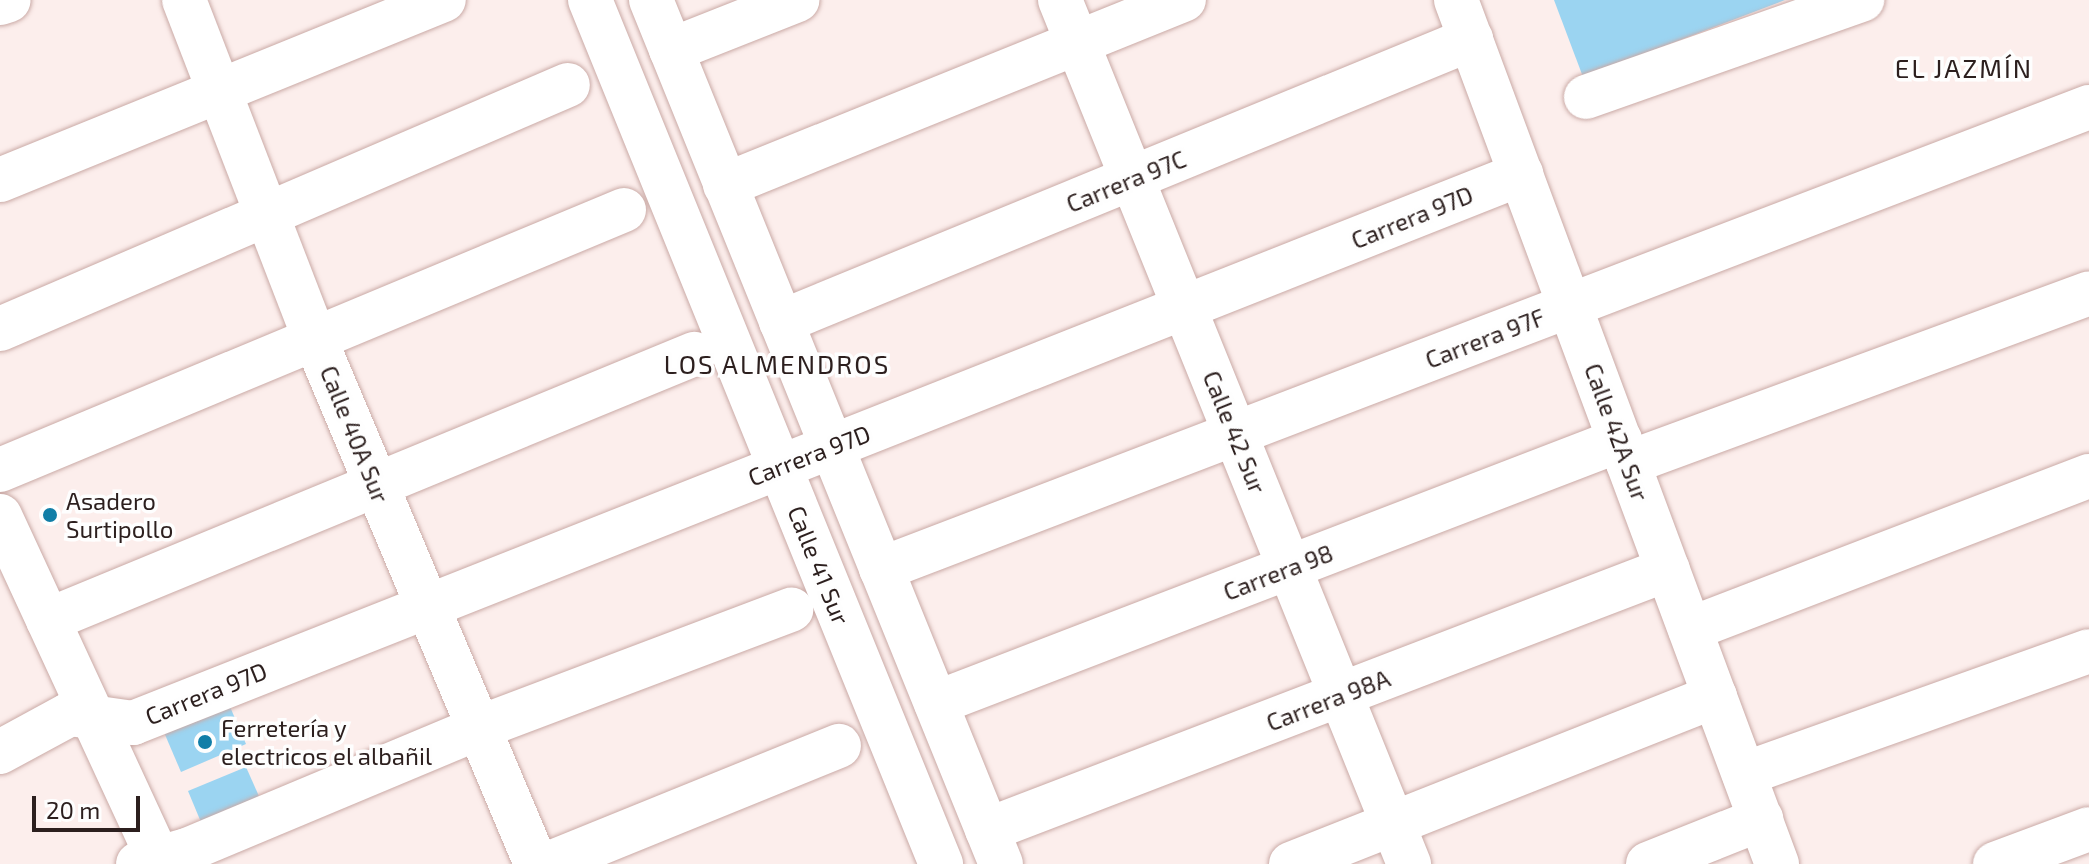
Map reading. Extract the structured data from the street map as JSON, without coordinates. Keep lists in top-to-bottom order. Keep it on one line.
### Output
{"streets":{"street":["Carrera 97C","Carrera 97D","Carrera 97F","Calle 42 Sur","Calle 42A Sur","Calle 40A Sur","Calle 41 Sur","Carrera 98","Carrera 98A"]},"crossings":[["Carrera 97C","Calle 42 Sur"],["Carrera 97C","Calle 42A Sur"],["Carrera 97D","Calle 42 Sur"],["Carrera 97D","Calle 42A Sur"],["Carrera 97D","Calle 40A Sur"],["Carrera 97D","Calle 41 Sur"],["Carrera 97F","Calle 42 Sur"],["Carrera 97F","Calle 42A Sur"],["Calle 42 Sur","Carrera 98"],["Calle 42 Sur","Carrera 98A"],["Calle 42A Sur","Carrera 98"],["Calle 42A Sur","Carrera 98A"]],"districts":["EL JAZMÍN","LOS ALMENDROS"],"places":["Asadero Surtipollo","Ferretería y electricos el albañil"],"scale_bar":"20 m"}
